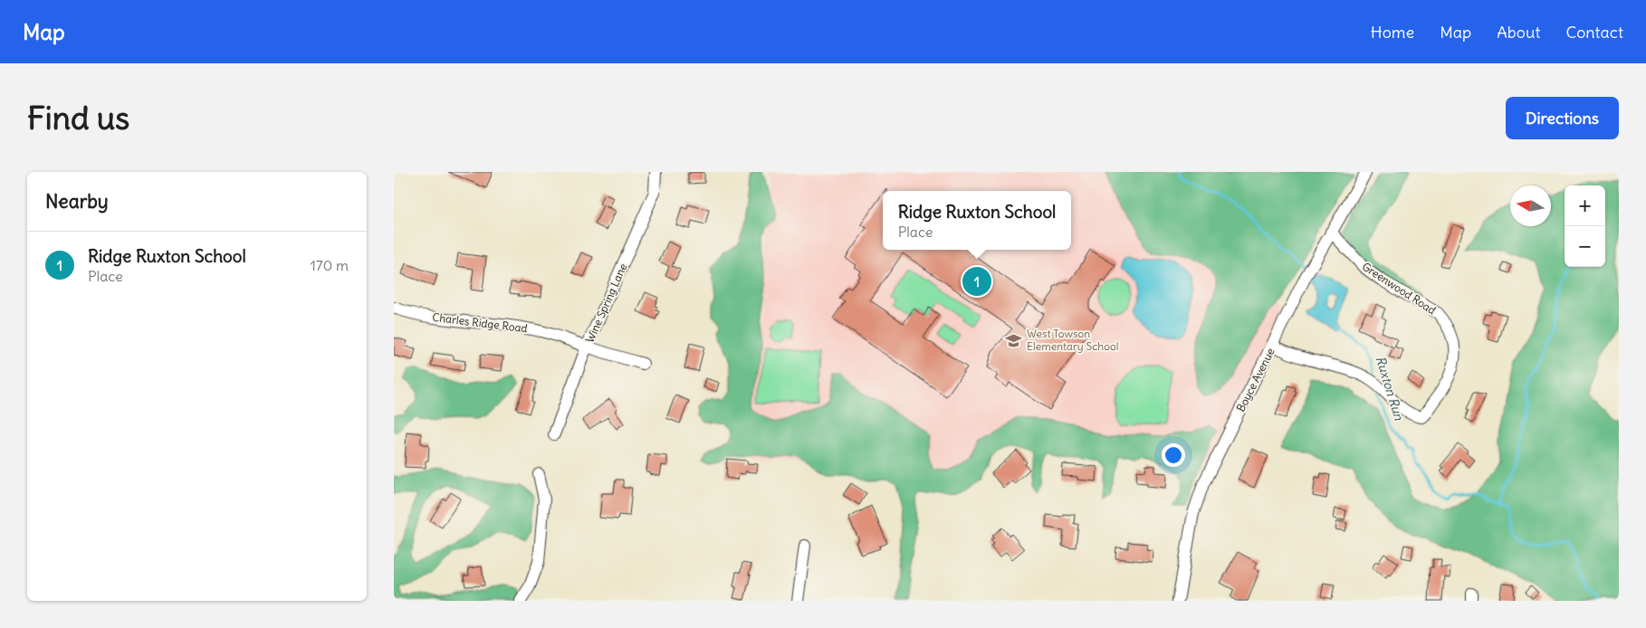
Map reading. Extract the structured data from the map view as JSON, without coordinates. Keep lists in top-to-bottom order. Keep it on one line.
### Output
{"streets":{"street":["Greenwood Road","Wine Spring Lane","Charles Ridge Road","Boyce Avenue"]},"crossings":[["Greenwood Road","Boyce Avenue"],["Wine Spring Lane","Charles Ridge Road"]],"water":["Ruxton Run"],"places":{"school or university":["West Towson Elementary School"]},"north":"left","page":{"header":"Map","nav":["Home","Map","About","Contact"],"buttons":"Directions","title":"Find us","heading":"Nearby","map_buttons":["+","−"],"popup":["Ridge Ruxton School","Place"],"list":[{"mark":"1","name":"Ridge Ruxton School","note":"Place","value":"170 m"}],"pins":"1"}}
